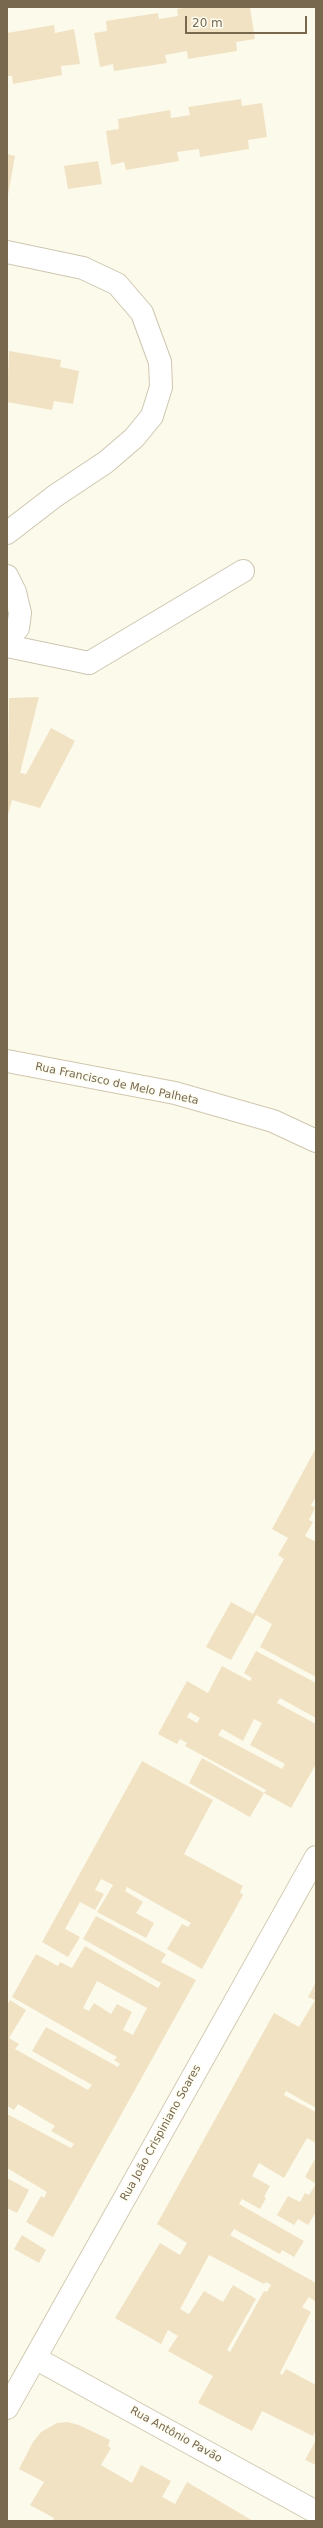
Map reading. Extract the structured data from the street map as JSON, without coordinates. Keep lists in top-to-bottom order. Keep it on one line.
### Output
{"streets":{"street":["Rua Francisco de Melo Palheta","Rua João Crispiniano Soares","Rua Antônio Pavão"]},"crossings":[["Rua João Crispiniano Soares","Rua Antônio Pavão"]],"scale_bar":"20 m"}
